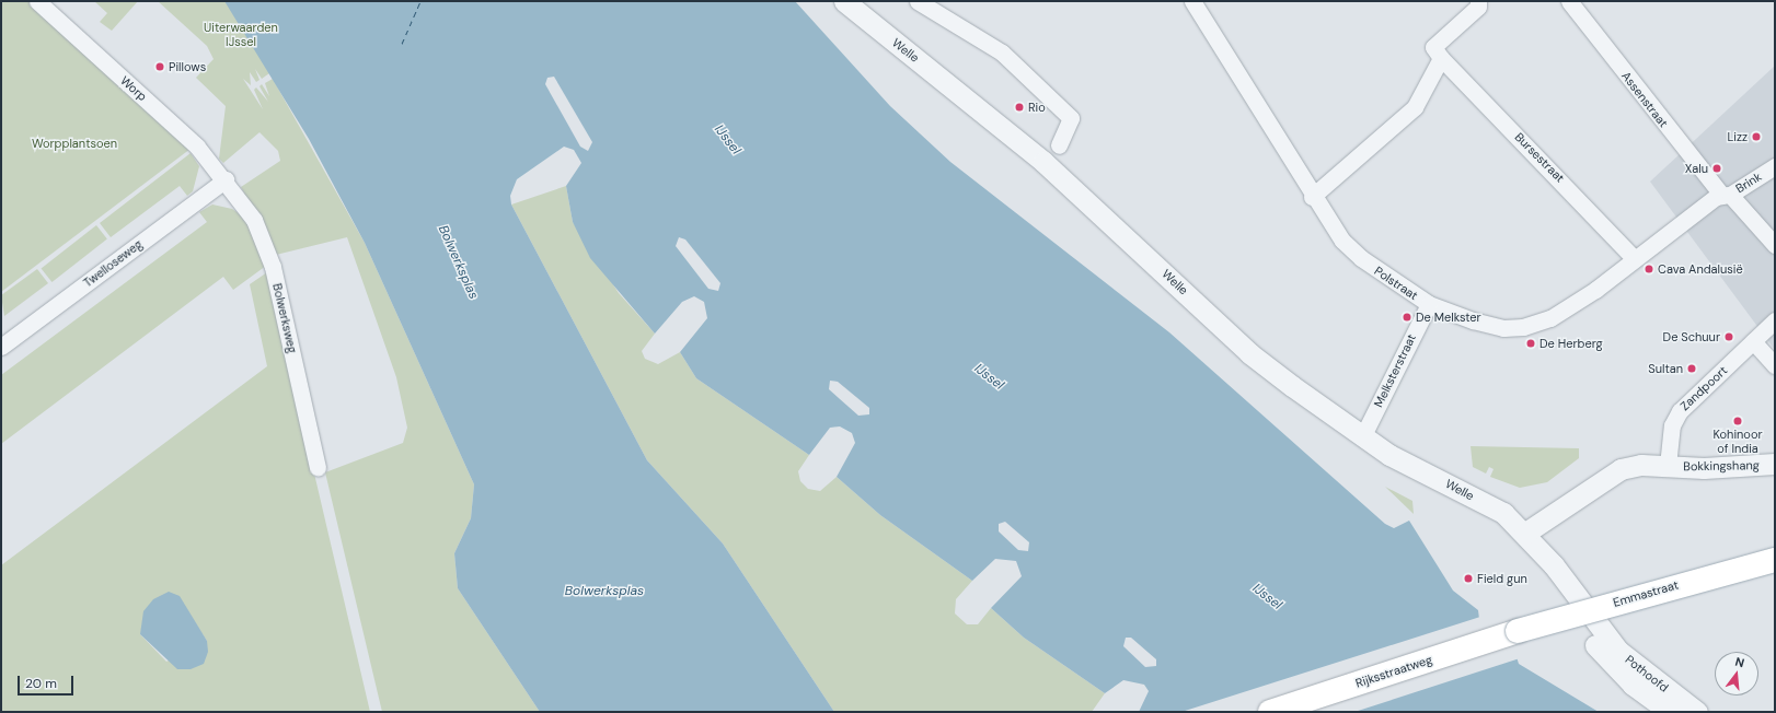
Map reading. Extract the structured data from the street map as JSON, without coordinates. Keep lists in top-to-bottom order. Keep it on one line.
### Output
{"streets":{"main road":["Emmastraat","Rijksstraatweg"],"street":["Welle","Worp","Assenstraat","Bursestraat","Brink","Twelloseweg","Polstraat","Bolwerksweg","Melksterstraat","Zandpoort","Bokkingshang","Pothoofd"]},"crossings":[["Welle","Melksterstraat"],["Welle","Pothoofd"],["Worp","Twelloseweg"],["Worp","Bolwerksweg"],["Assenstraat","Brink"],["Assenstraat","Polstraat"],["Bursestraat","Polstraat"],["Brink","Polstraat"],["Twelloseweg","Bolwerksweg"],["Polstraat","Melksterstraat"],["Zandpoort","Bokkingshang"],["Emmastraat","Rijksstraatweg"]],"water":["IJssel","Bolwerksplas"],"parks":["Uiterwaarden IJssel","Worpplantsoen"],"places":["Pillows","Rio","Lizz","Xalu","Cava Andalusië","De Melkster","De Schuur","De Herberg","Sultan","Kohinoor of India","Field gun"],"scale_bar":"20 m","north":"top"}
